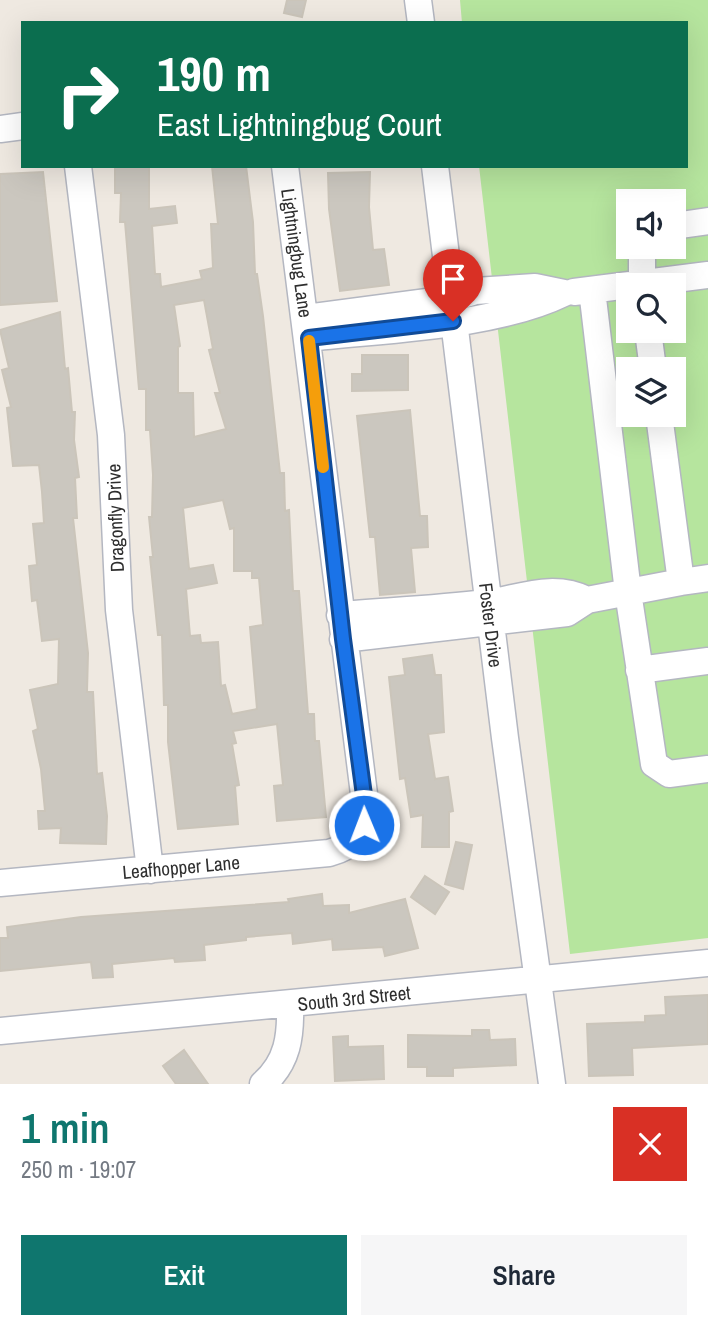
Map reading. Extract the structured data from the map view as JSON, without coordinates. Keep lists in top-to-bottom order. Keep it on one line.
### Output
{"streets":{"street":["Lightningbug Lane","Dragonfly Drive","Foster Drive","Leafhopper Lane","South 3rd Street"]},"crossings":[["Lightningbug Lane","Leafhopper Lane"],["Dragonfly Drive","Leafhopper Lane"],["Foster Drive","South 3rd Street"]],"page":{"turn":["190 m","East Lightningbug Court"],"heading":["1 min","250 m · 19:07"],"buttons":["Exit","Share"]}}
